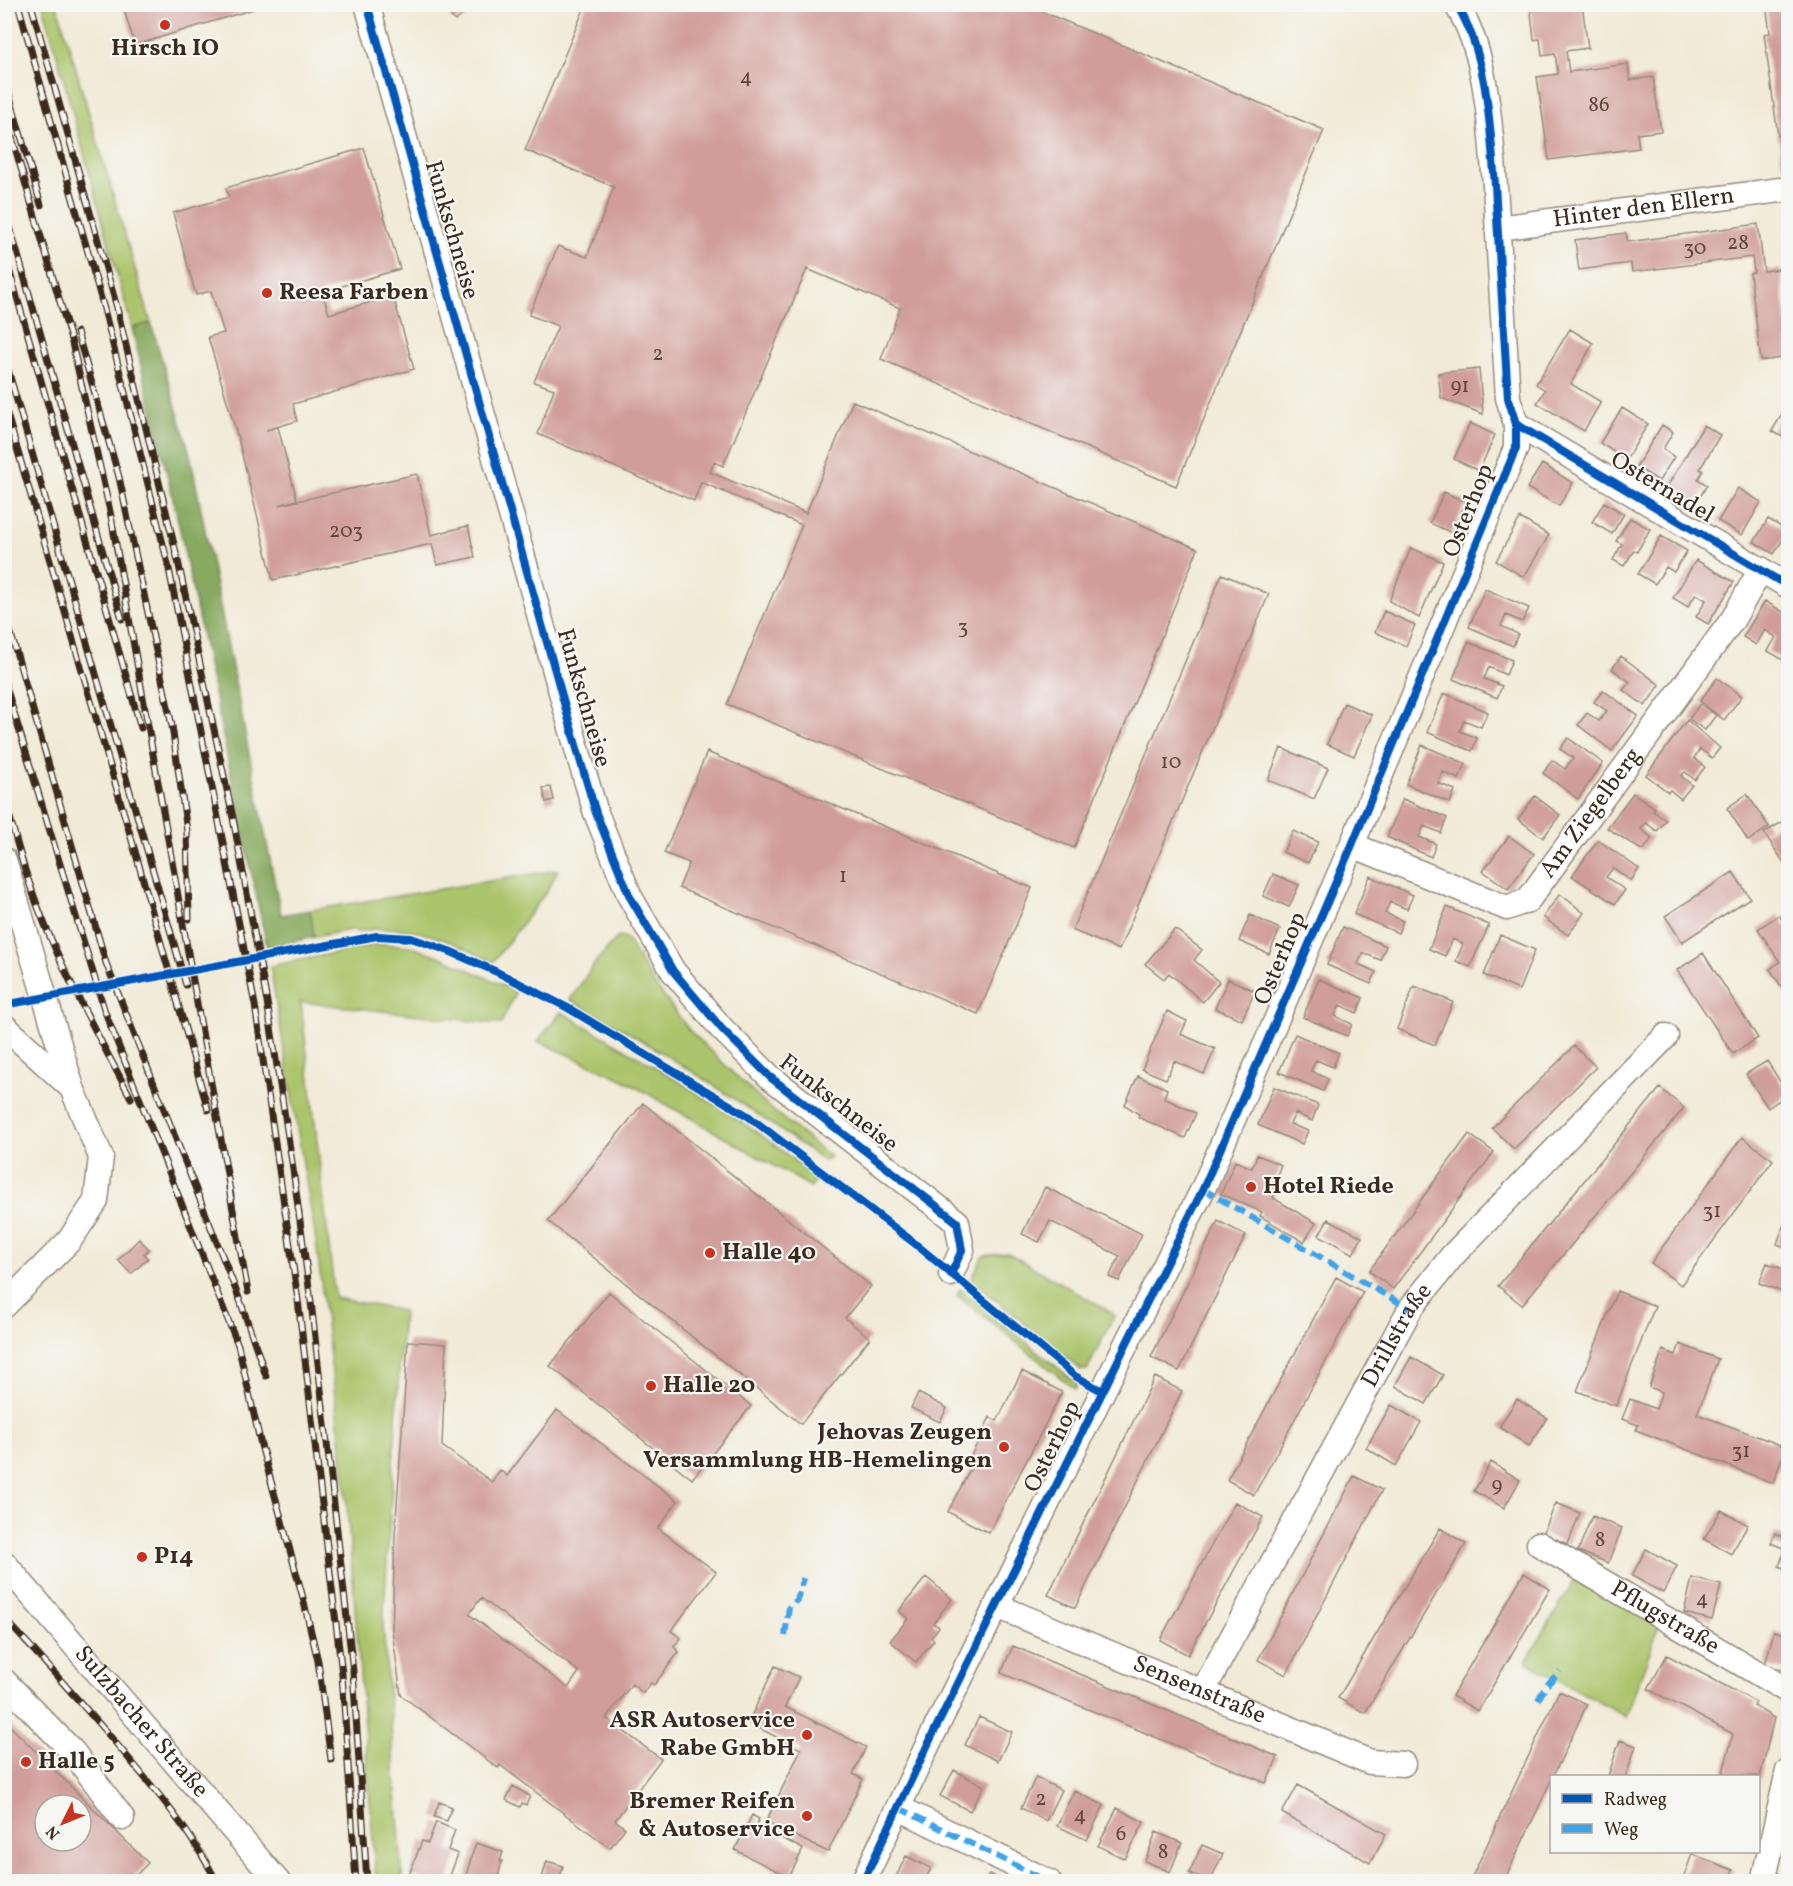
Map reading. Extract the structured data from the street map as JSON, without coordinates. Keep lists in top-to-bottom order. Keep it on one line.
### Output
{"streets":{"street":["Hinter den Ellern","Funkschneise","Osternadel","Osterhop","Am Ziegelberg","Drillstraße","Pflugstraße","Sensenstraße","Sulzbacher Straße"]},"crossings":[["Hinter den Ellern","Osterhop"],["Osternadel","Osterhop"],["Osternadel","Am Ziegelberg"],["Osterhop","Am Ziegelberg"],["Osterhop","Sensenstraße"],["Drillstraße","Sensenstraße"]],"places":["Hirsch IO","Reesa Farben","Hotel Riede","Halle 40","Halle 20","Jehovas Zeugen Versammlung HB-Hemelingen","P14","ASR Autoservice Rabe GmbH","Halle 5","Bremer Reifen & Autoservice"],"house_numbers":["4","86","28","30","2","91","203","3","10","1","31","31","9","8","4","2","4","6","8"],"legend":["Radweg","Weg"],"north":"bottom left"}
